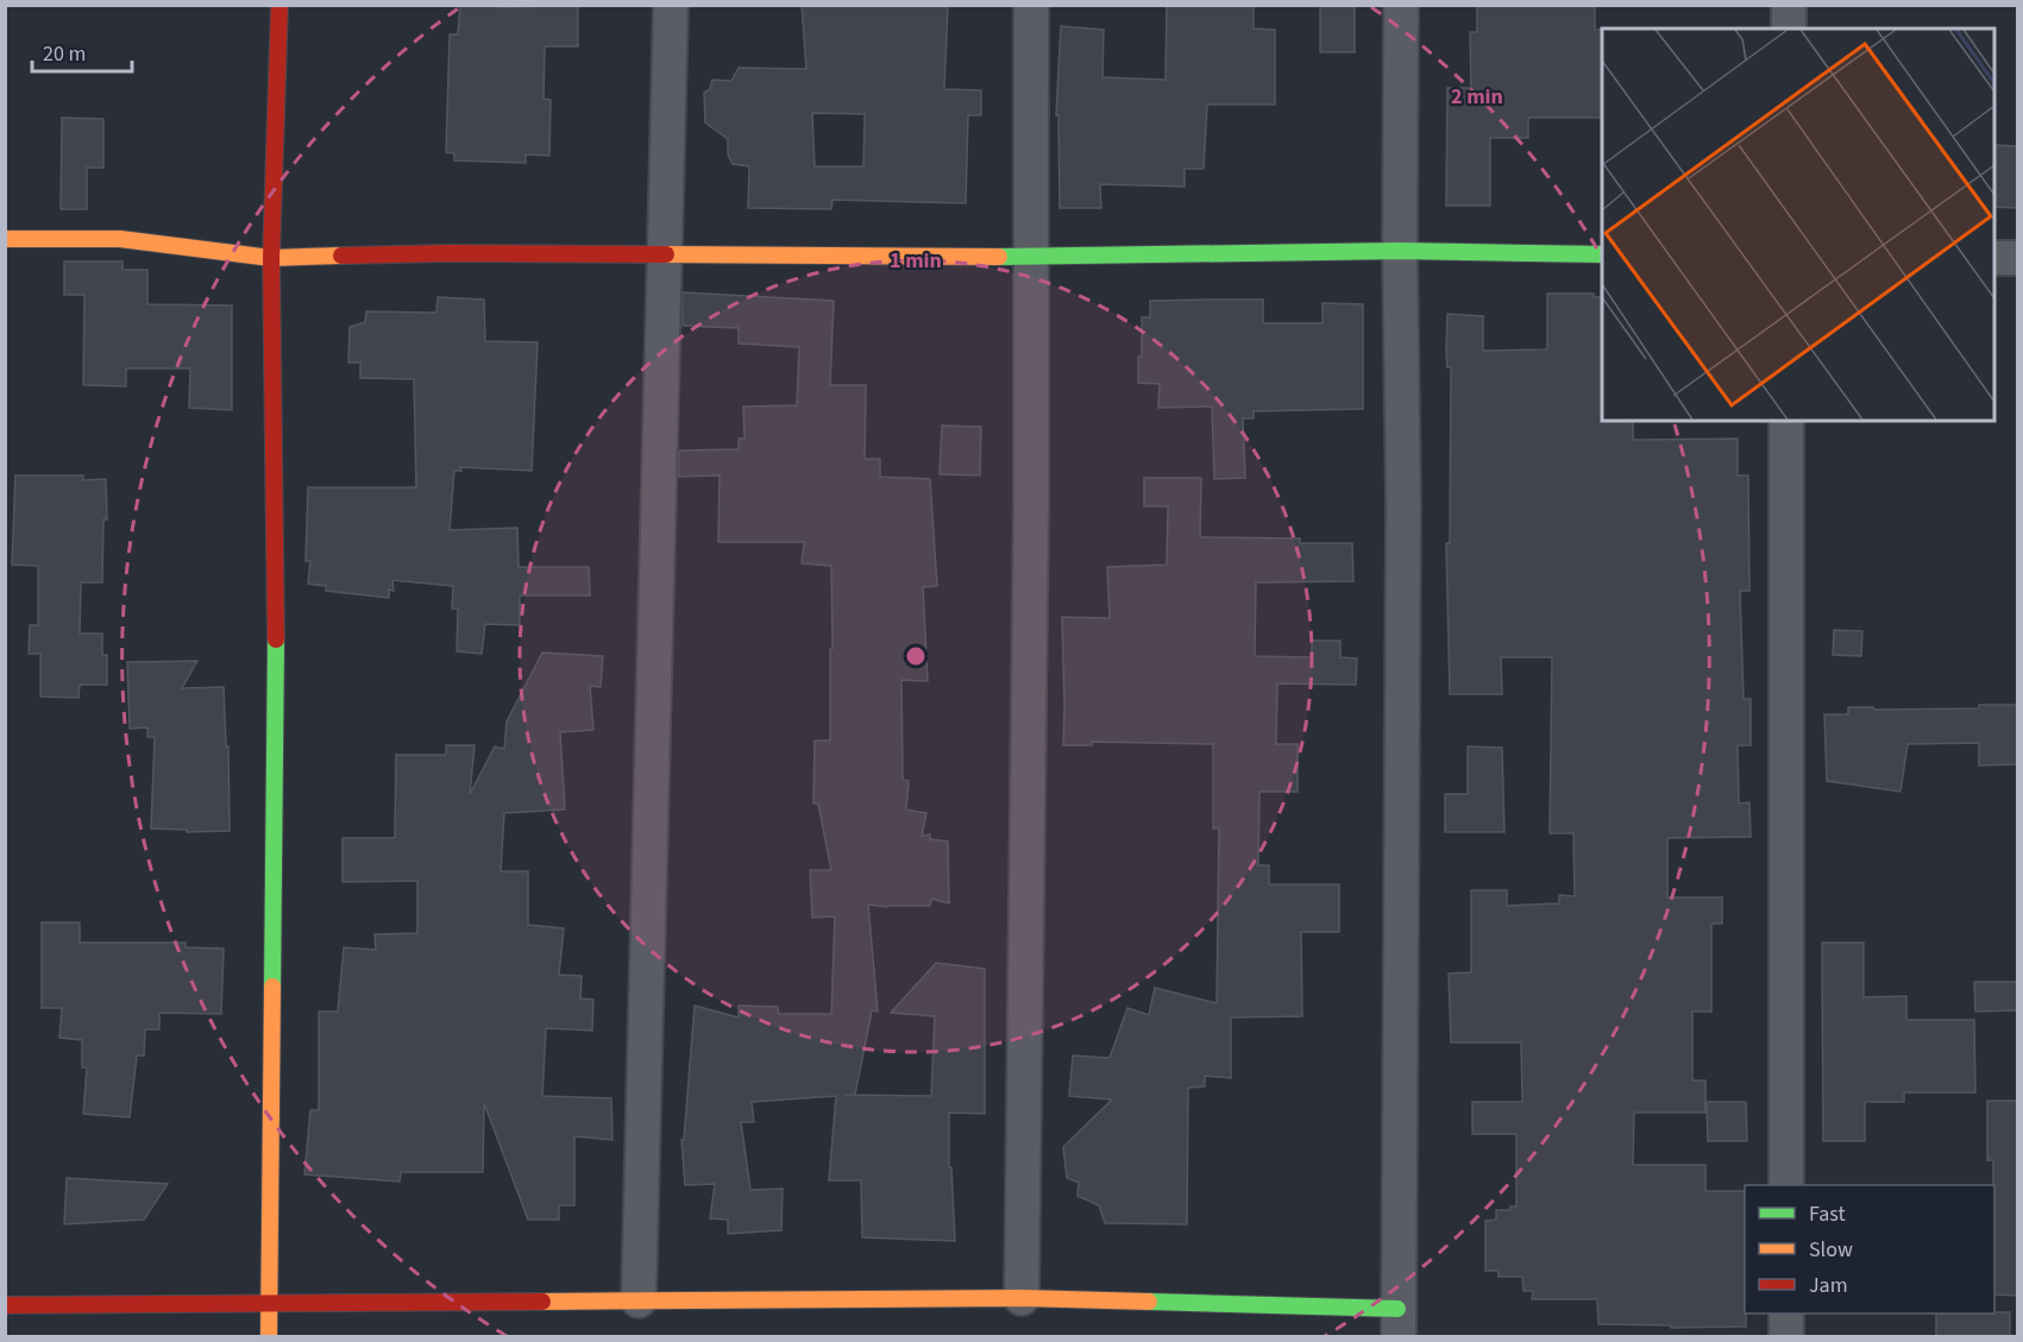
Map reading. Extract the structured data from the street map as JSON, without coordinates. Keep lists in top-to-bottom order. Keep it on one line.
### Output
{"legend":["Fast","Slow","Jam"],"scale_bar":"20 m","rings":["2 min","1 min"]}
